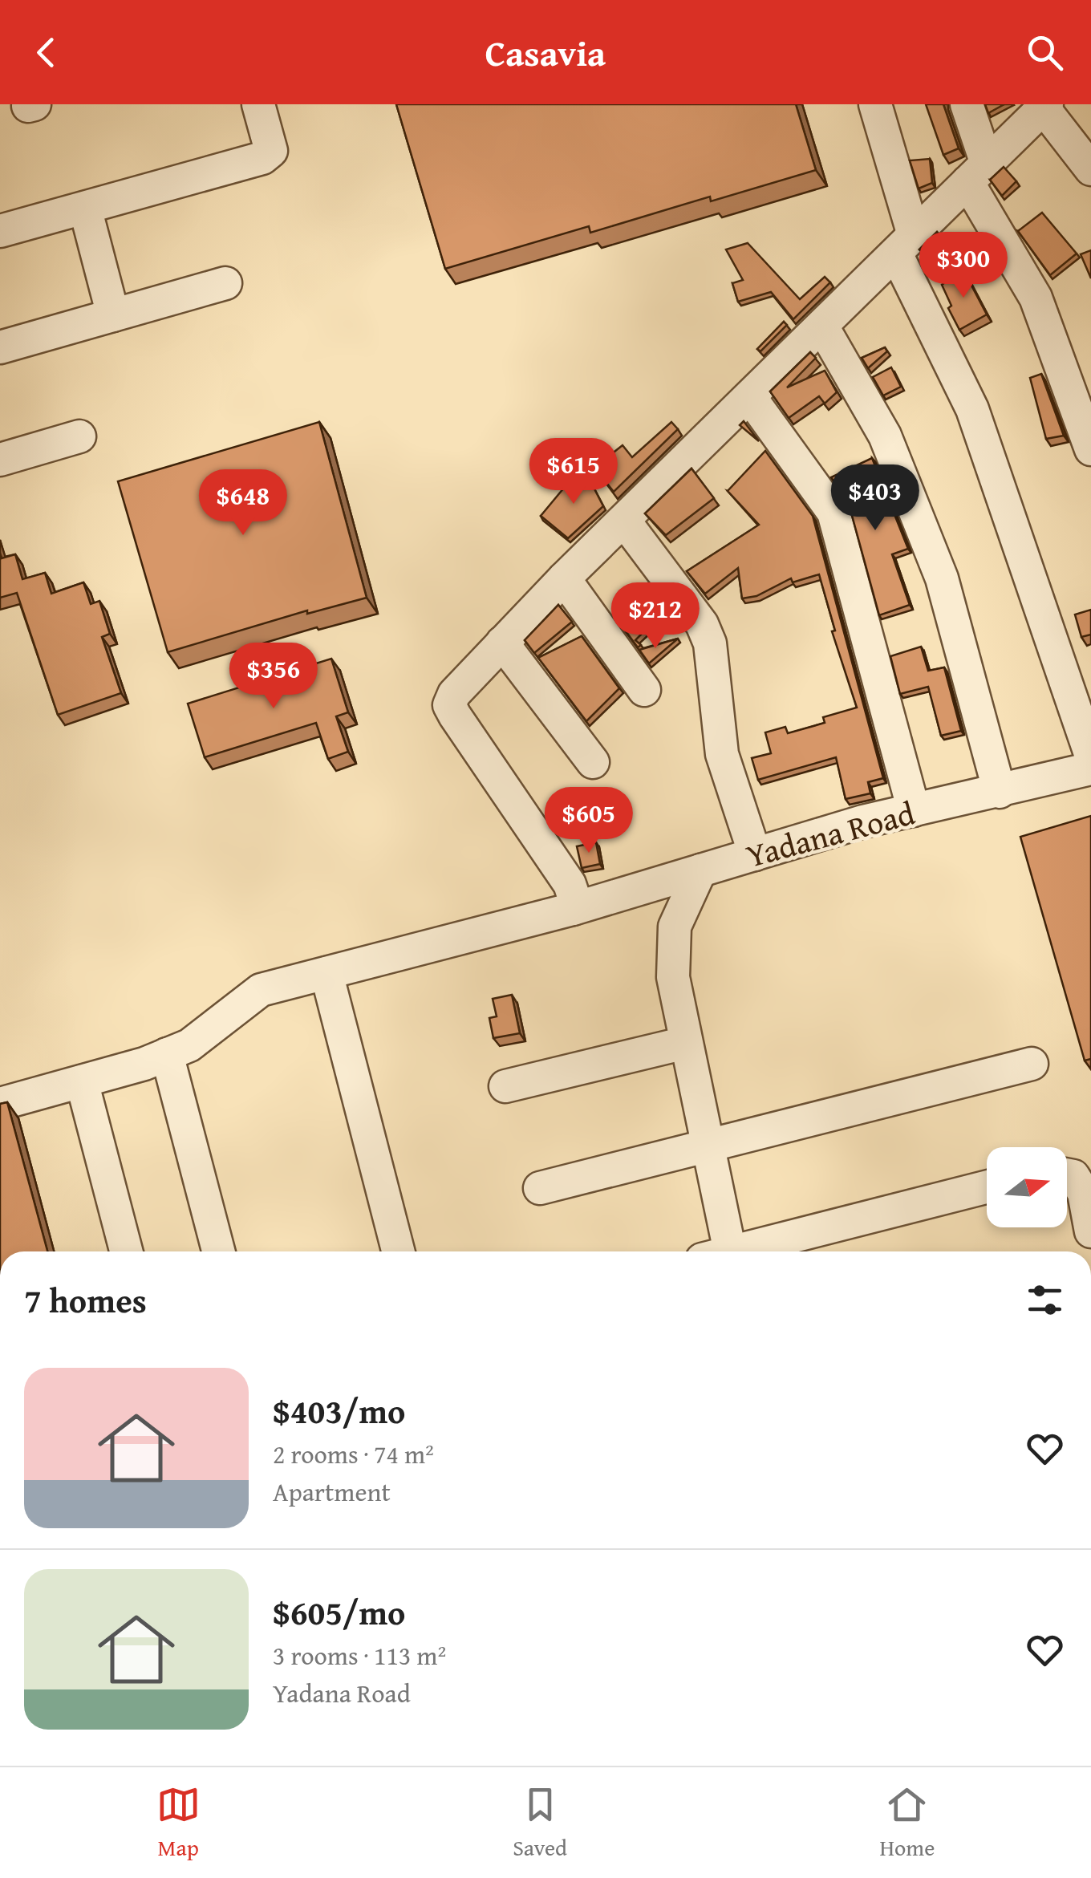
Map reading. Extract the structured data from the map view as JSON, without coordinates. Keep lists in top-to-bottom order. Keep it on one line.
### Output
{"streets":{"street":["Yadana Road"]},"north":"right","page":{"header":"Casavia","price":["$300","$615","$403","$648","$212","$356","$605"],"heading":"7 homes","list":[{"name":"$403/mo","note":"2 rooms · 74 m² · Apartment"},{"name":"$605/mo","note":"3 rooms · 113 m² · Yadana Road"}],"tabs":["Map","Saved","Home"]}}
